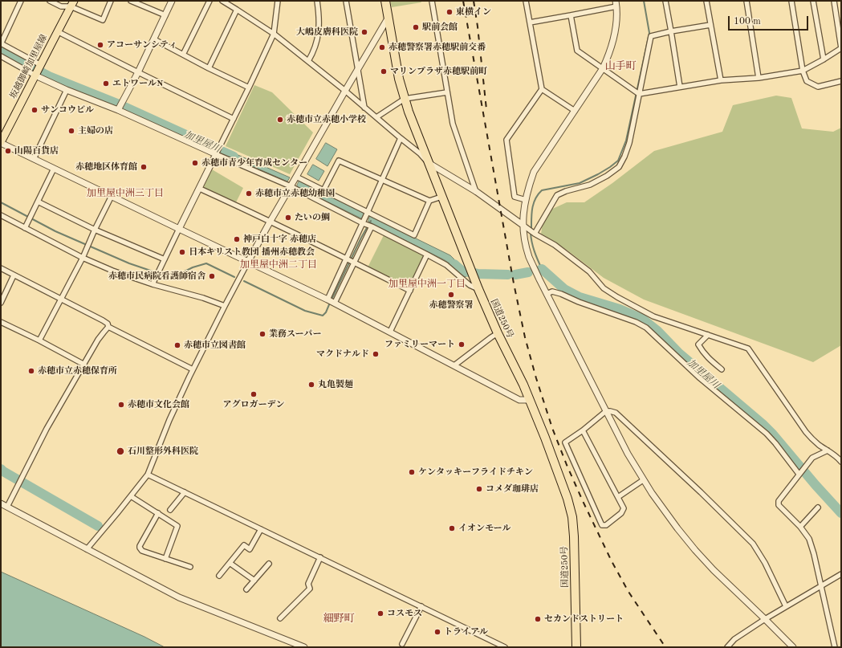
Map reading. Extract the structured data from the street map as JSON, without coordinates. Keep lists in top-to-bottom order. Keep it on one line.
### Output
{"streets":{"highway":["国道250号"],"main road":["坂越御崎加里屋線"]},"districts":["山手町","加里屋中洲三丁目","加里屋中洲二丁目","加里屋中洲一丁目","細野町"],"water":["加里屋川"],"places":["東横イン","駅前会館","大嶋皮膚科医院","アコーサンシティ","赤穂警察署赤穂駅前交番","マリンプラザ赤穂駅前町","エトワールN","サンコウビル","赤穂市立赤穂小学校","主婦の店","山陽百貨店","赤穂市青少年育成センター","赤穂地区体育館","赤穂市立赤穂幼稚園","たいの鯛","神戸白十字 赤穂店","日本キリスト教団 播州赤穂教会","赤穂市民病院看護師宿舎","赤穂警察署","業務スーパー","ファミリーマート","赤穂市立図書館","マクドナルド","赤穂市立赤穂保育所","丸亀製麺","アグロガーデン","赤穂市文化会館","石川整形外科医院","ケンタッキーフライドチキン","コメダ珈琲店","イオンモール","コスモス","セカンドストリート","トライアル"],"scale_bar":"100 m"}
